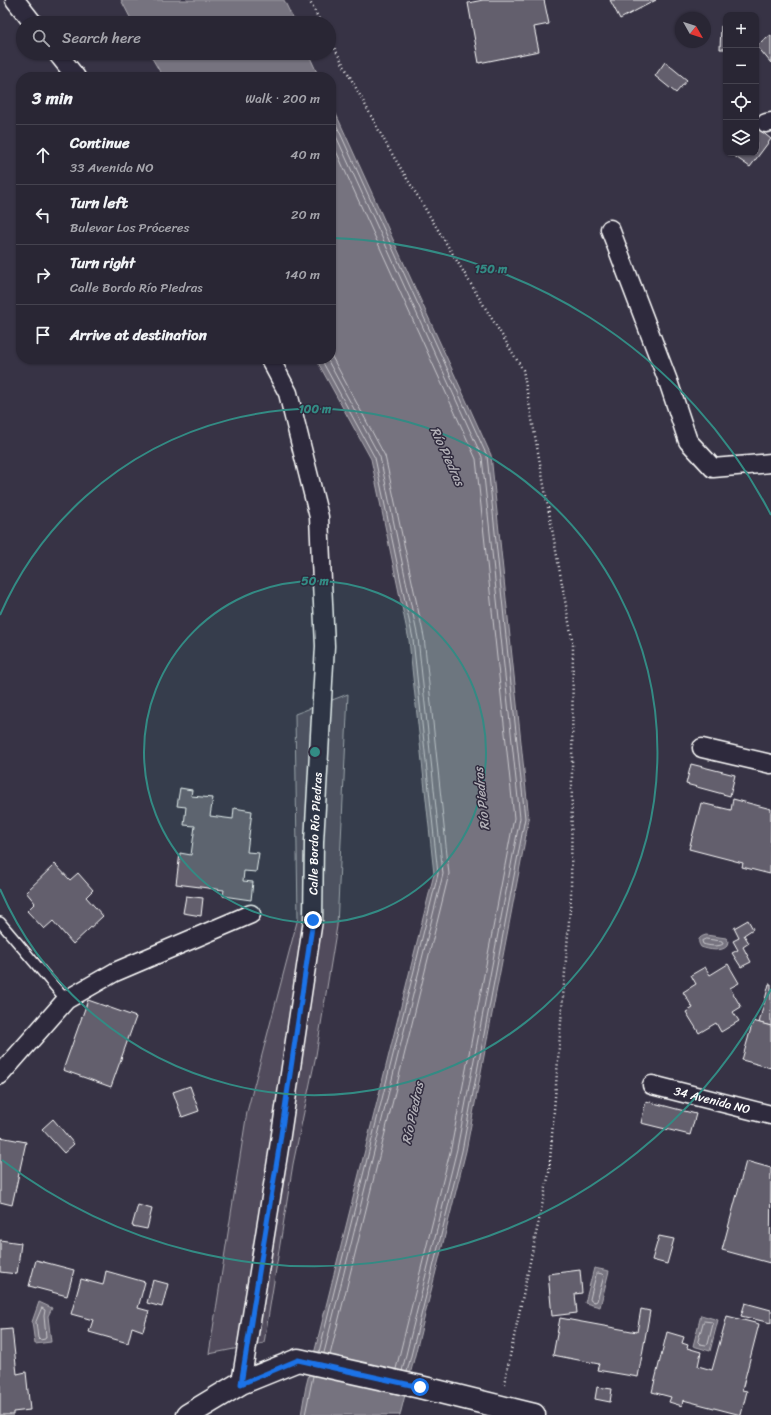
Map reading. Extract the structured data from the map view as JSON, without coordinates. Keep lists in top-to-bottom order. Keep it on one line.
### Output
{"streets":{"street":["Calle Bordo Río Piedras","34 Avenida NO"]},"water":["Río Piedras"],"north":"bottom right","page":{"map_buttons":["+","−"],"search":"Search here","heading":["3 min","Walk · 200 m"],"list":[["Continue","33 Avenida NO","40 m"],["Turn left","Bulevar Los Próceres","20 m"],["Turn right","Calle Bordo Río Piedras","140 m"],"Arrive at destination"]},"rings":["150 m","100 m","50 m"]}
